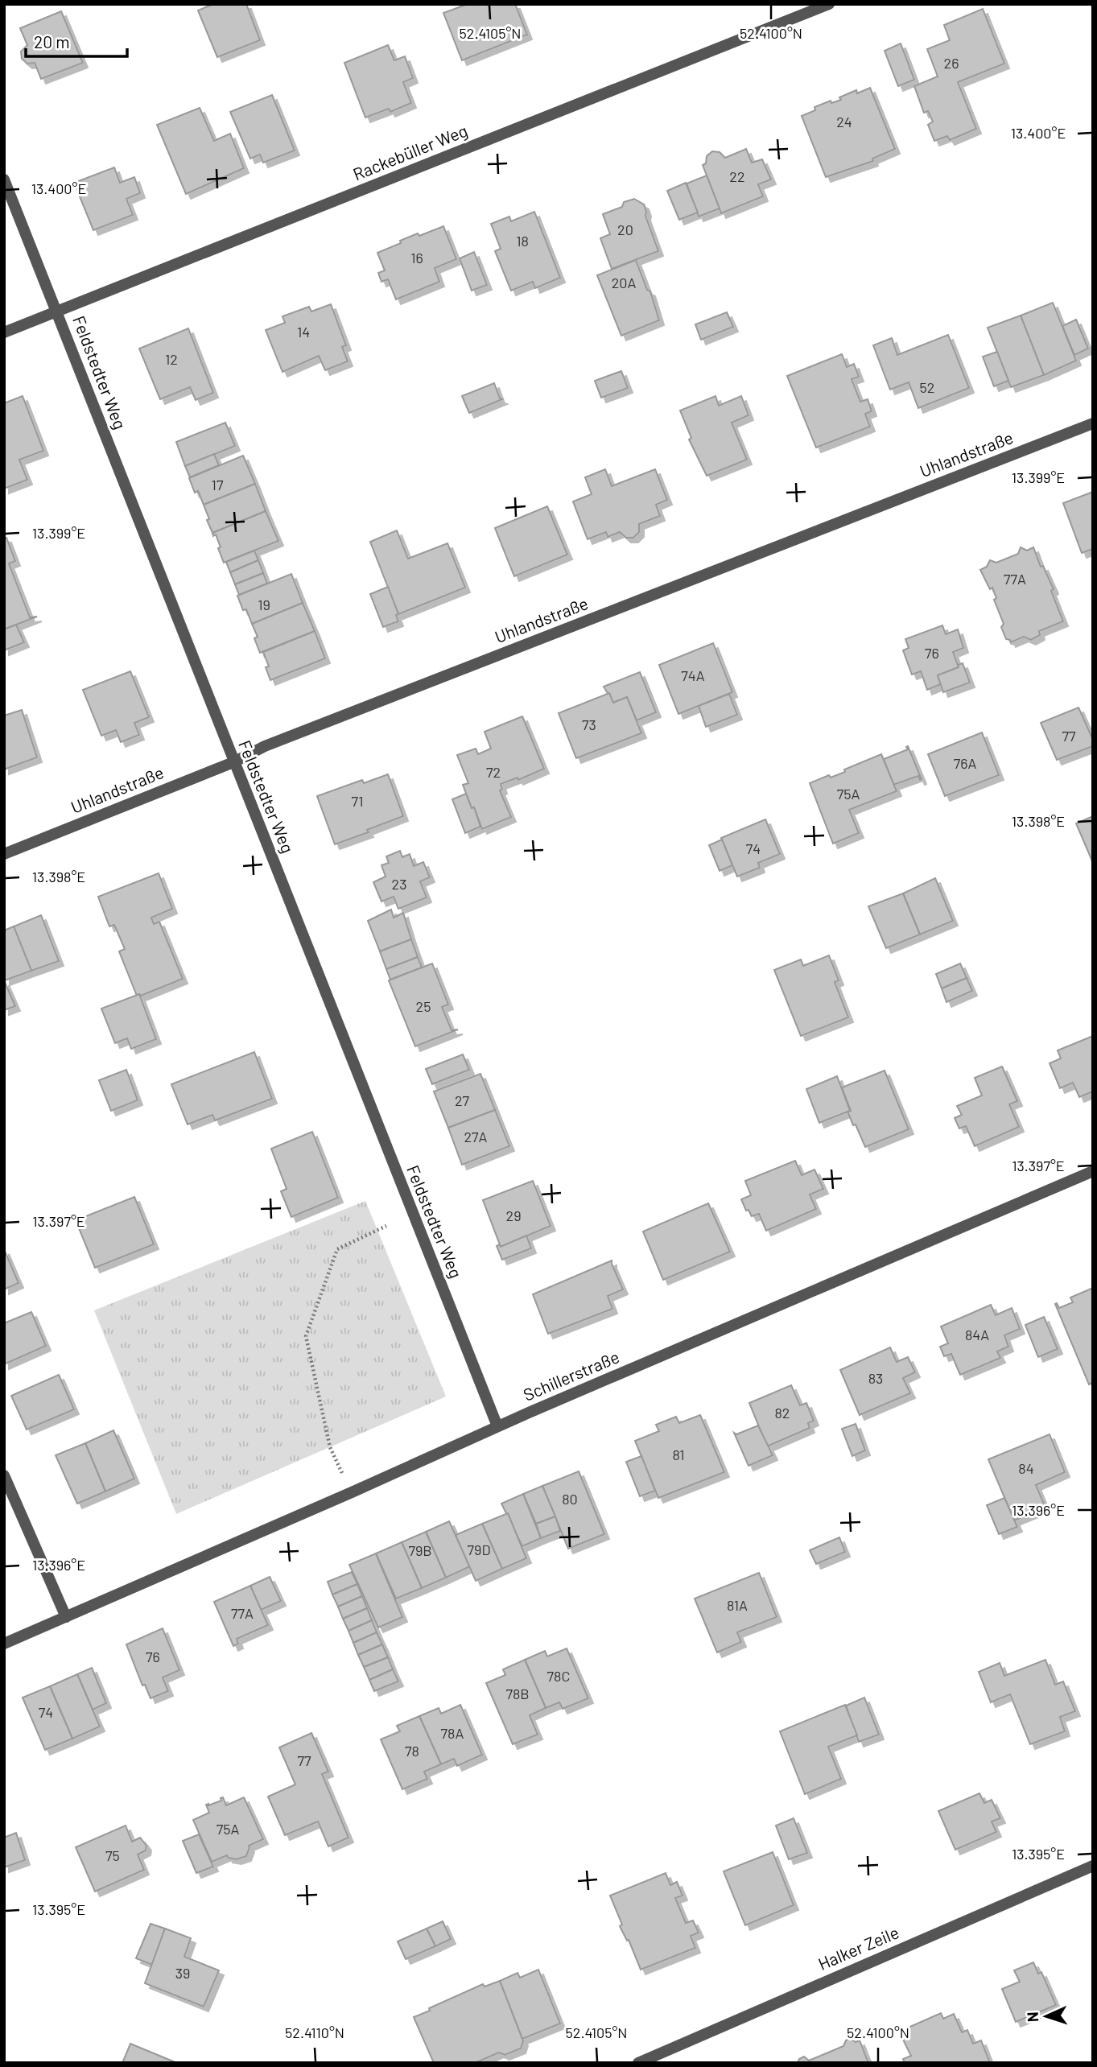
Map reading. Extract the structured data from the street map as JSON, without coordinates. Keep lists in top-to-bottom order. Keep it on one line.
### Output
{"streets":{"street":["Rackebüller Weg","Feldstedter Weg","Uhlandstraße","Schillerstraße","Halker Zeile"]},"crossings":[["Rackebüller Weg","Feldstedter Weg"],["Feldstedter Weg","Uhlandstraße"],["Feldstedter Weg","Schillerstraße"]],"house_numbers":["26","24","22","20","18","16","20A","14","12","52","17","77A","19","76","74A","73","77","76A","72","75A","71","74","23","25","27","27A","29","84A","83","82","81","84","80","79D","79B","81A","77A","76","78C","78B","74","78A","78","77","75A","75","39"],"scale_bar":"20 m","north":"left","coordinates":["52.4105°N","52.4100°N","13.400°E","13.399°E","13.398°E","13.397°E","13.396°E","13.395°E","52.4110°N"]}
